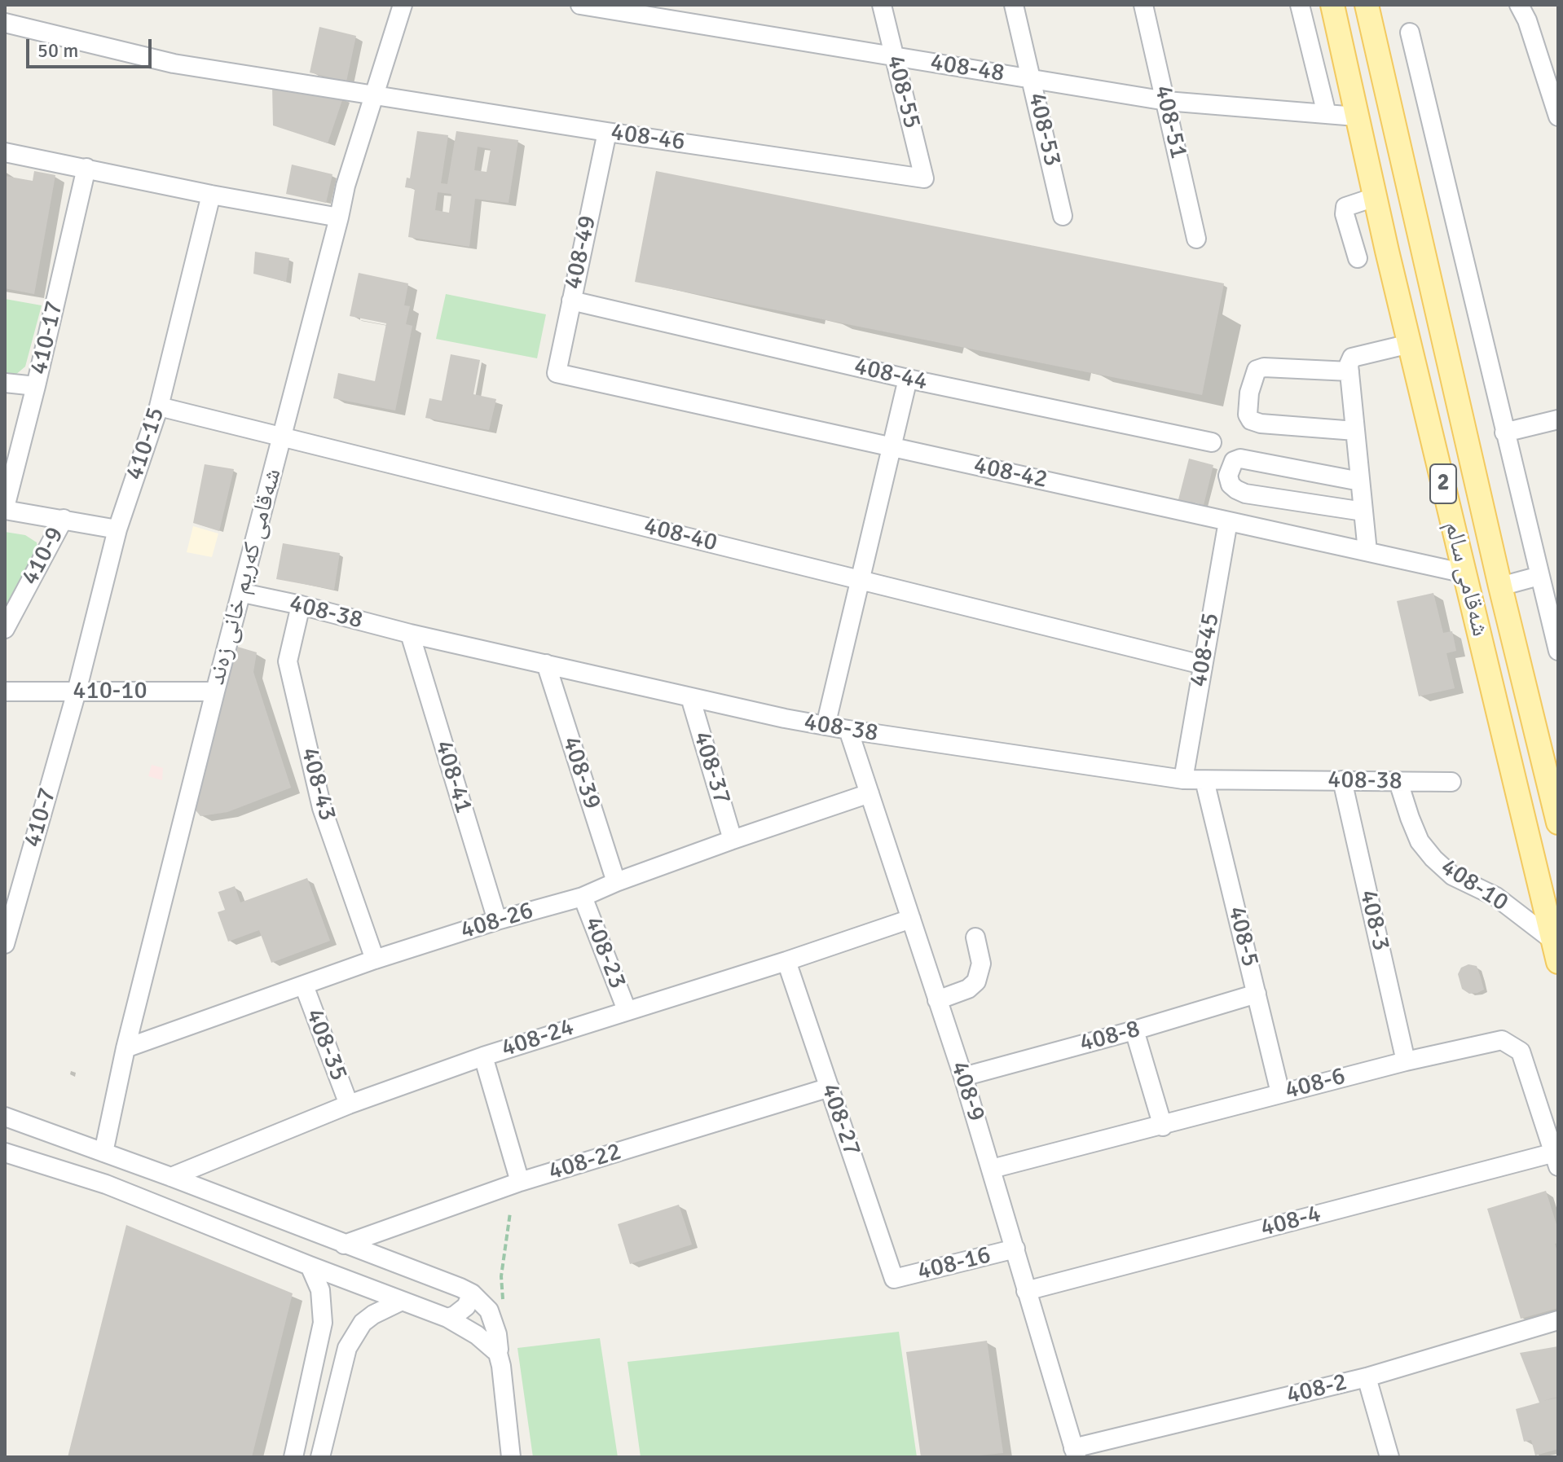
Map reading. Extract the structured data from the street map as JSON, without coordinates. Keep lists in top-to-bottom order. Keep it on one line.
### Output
{"streets":{"main road":["2","شەقامی سالم"],"street":["408-48","408-55","408-51","408-53","408-46","408-49","410-17","408-44","410-15","408-42","408-40","410-9","شەقامی کەریم خانی زەند","408-38","408-45","410-10","408-37","408-39","408-41","408-43","410-7","408-10","408-3","408-26","408-5","408-23","408-8","408-24","408-35","408-6","408-9","408-27","408-22","408-4","408-16","408-2"]},"crossings":[["408-48","408-55"],["408-48","408-51"],["408-48","408-53"],["408-48","شەقامی سالم"],["408-55","408-46"],["408-46","408-49"],["408-46","شەقامی کەریم خانی زەند"],["408-49","408-44"],["408-49","408-42"],["410-15","408-40"],["410-15","410-10"],["410-15","410-7"],["408-42","شەقامی سالم"],["408-42","408-45"],["408-40","شەقامی کەریم خانی زەند"],["408-40","408-45"],["شەقامی کەریم خانی زەند","408-38"],["شەقامی کەریم خانی زەند","410-10"],["شەقامی کەریم خانی زەند","408-26"],["شەقامی سالم","408-10"],["408-38","408-45"],["408-38","408-37"],["408-38","408-39"],["408-38","408-41"],["408-38","408-43"],["408-38","408-10"],["408-38","408-3"],["408-38","408-5"],["408-38","408-9"],["410-10","410-7"],["408-37","408-26"],["408-39","408-26"],["408-41","408-26"],["408-43","408-26"],["408-3","408-6"],["408-26","408-23"],["408-26","408-35"],["408-26","408-9"],["408-5","408-8"],["408-5","408-6"],["408-23","408-24"],["408-8","408-9"],["408-24","408-35"],["408-24","408-9"],["408-24","408-27"],["408-6","408-9"],["408-6","408-4"],["408-9","408-4"],["408-9","408-16"],["408-9","408-2"],["408-27","408-22"],["408-27","408-16"]],"scale_bar":"50 m"}
